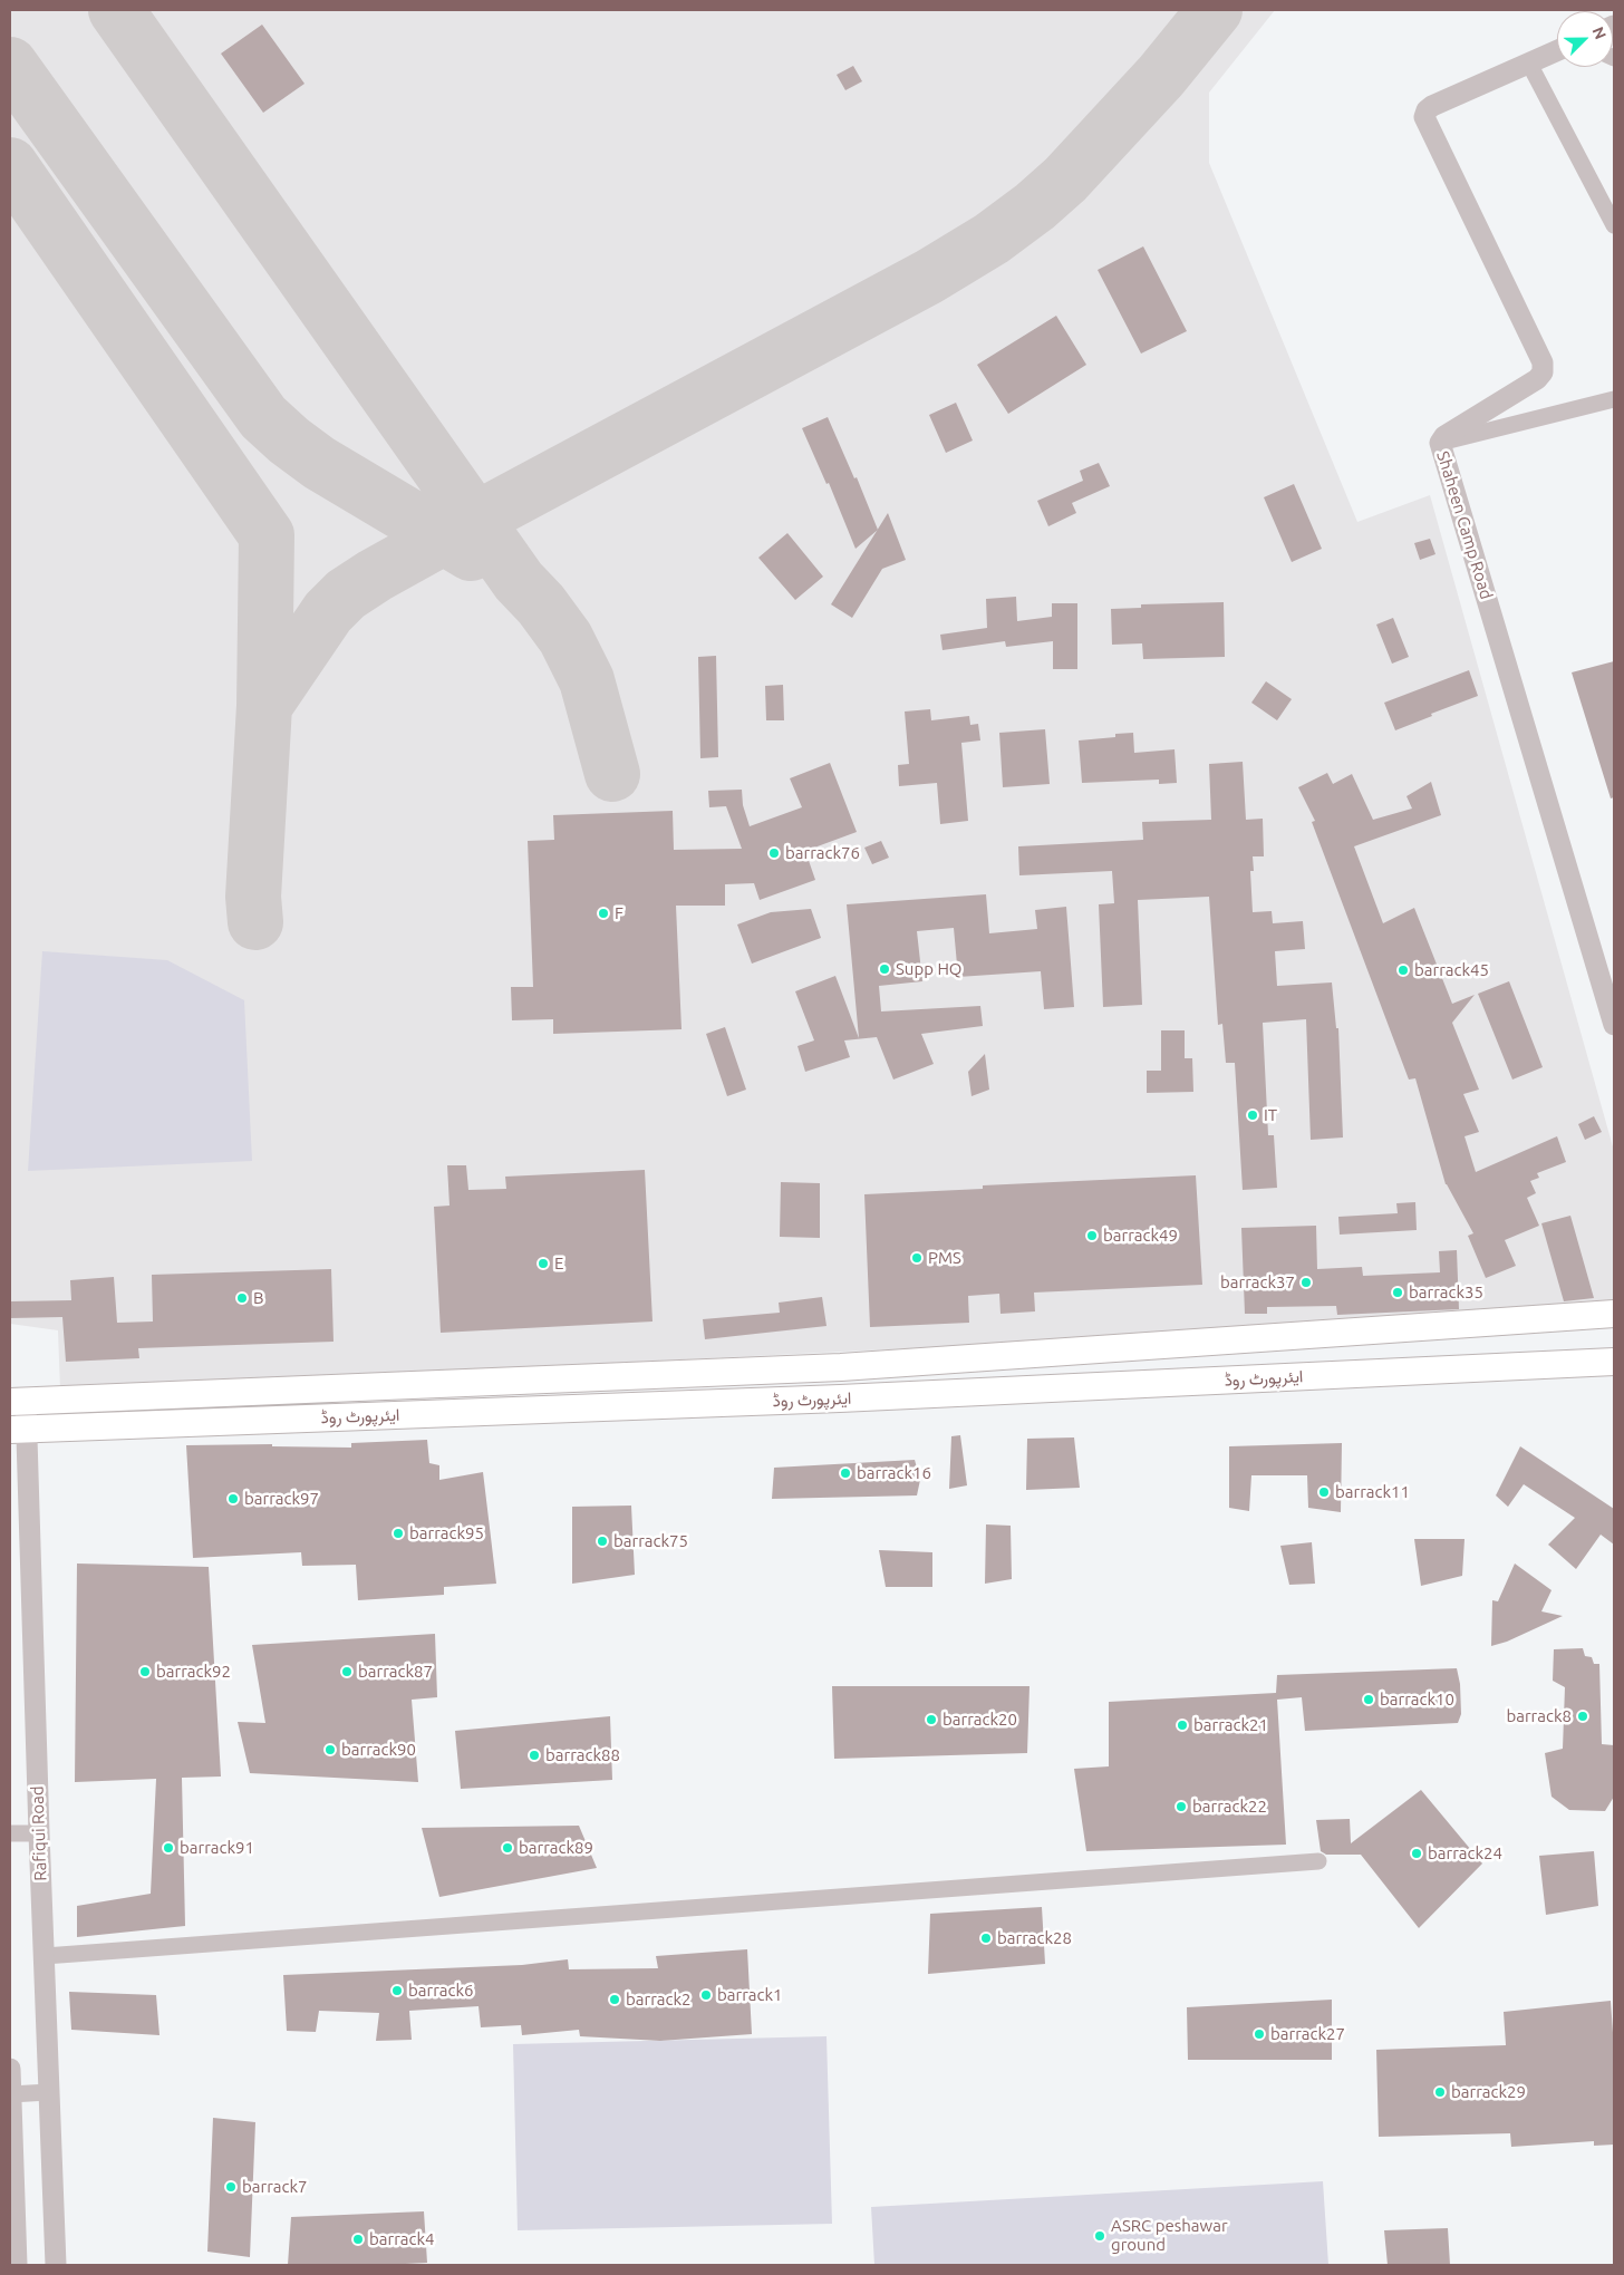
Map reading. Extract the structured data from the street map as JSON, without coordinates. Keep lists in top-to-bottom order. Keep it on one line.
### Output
{"streets":{"main road":["ایئرپورٹ روڈ"],"street":["Shaheen Camp Road","Rafiqui Road"]},"crossings":[["ایئرپورٹ روڈ","Rafiqui Road"]],"places":["barrack76","F","Supp HQ","barrack45","IT","barrack49","PMS","E","barrack37","barrack35","B","barrack16","barrack11","barrack97","barrack95","barrack75","barrack92","barrack87","barrack10","barrack8","barrack20","barrack21","barrack90","barrack88","barrack22","barrack91","barrack89","barrack24","barrack28","barrack6","barrack1","barrack2","barrack27","barrack29","barrack7","ASRC peshawar ground","barrack4"],"north":"top right"}
